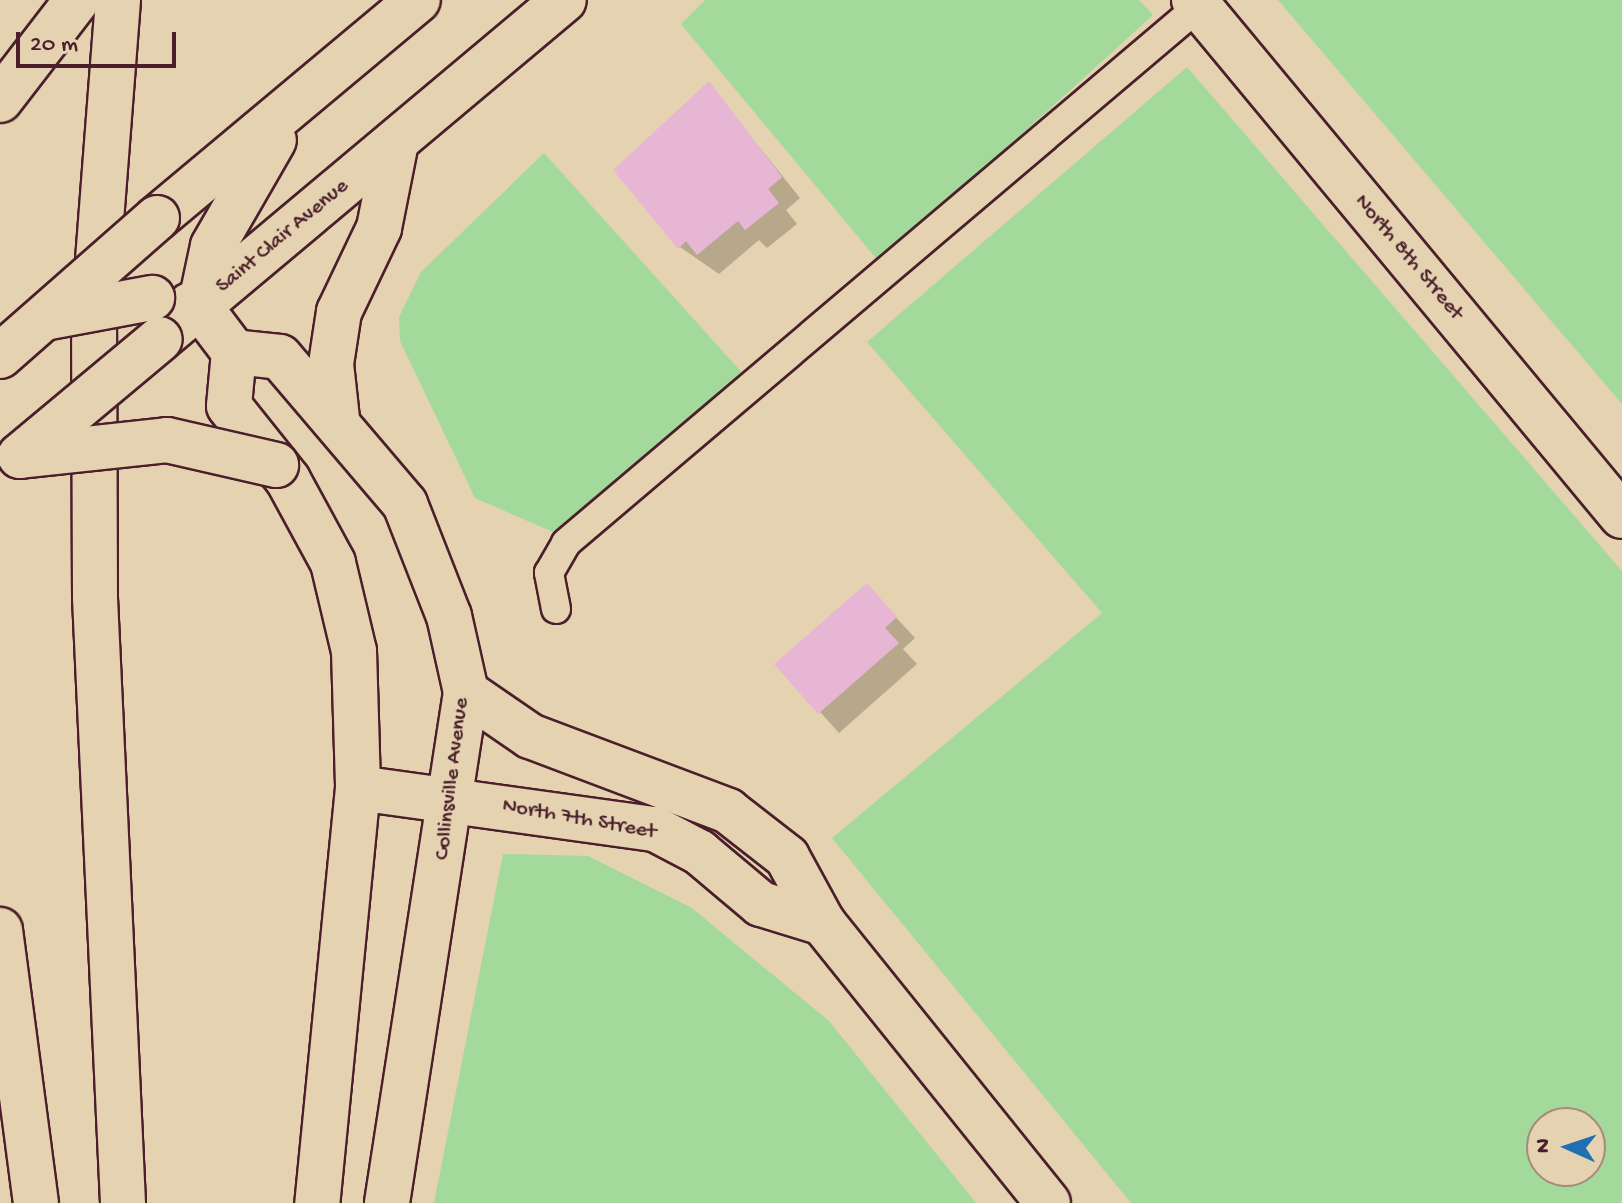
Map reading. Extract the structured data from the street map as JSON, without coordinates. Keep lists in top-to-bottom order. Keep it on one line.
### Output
{"streets":{"main road":["Saint Clair Avenue","North 8th Street","Collinsville Avenue","North 7th Street"]},"crossings":[["Collinsville Avenue","North 7th Street"]],"scale_bar":"20 m","north":"left"}
